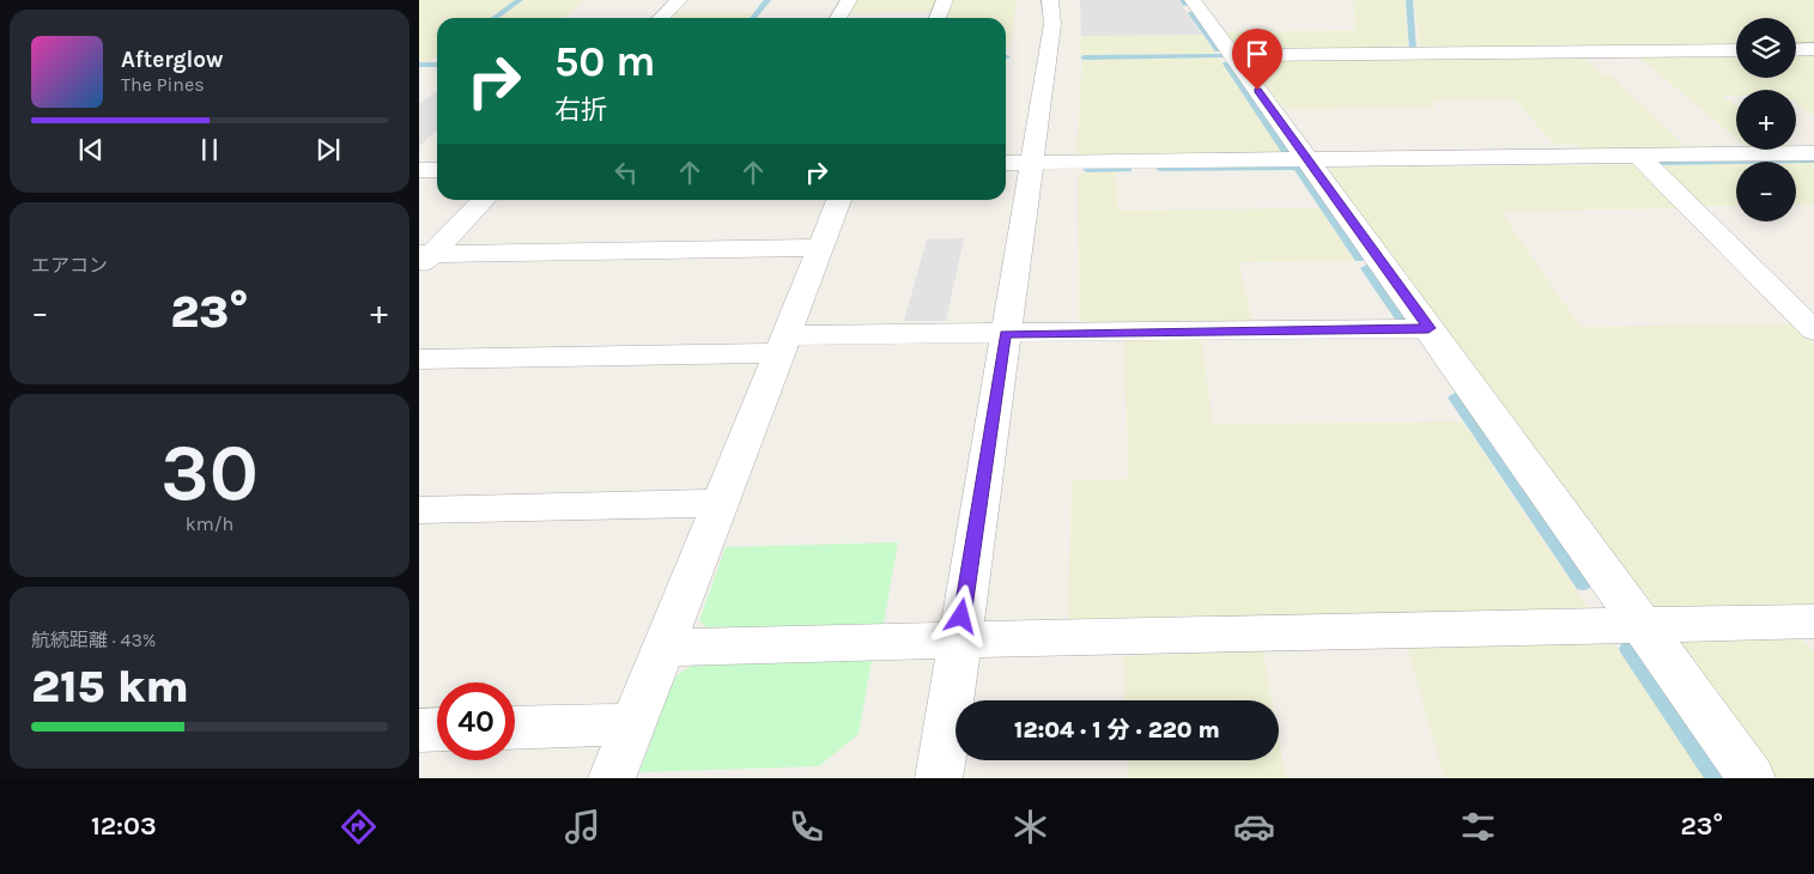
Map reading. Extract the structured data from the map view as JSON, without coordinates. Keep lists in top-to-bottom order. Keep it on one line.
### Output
{"page":{"map_buttons":["+","−"],"turn":["50 m","右折"],"song":["Afterglow","The Pines"],"tile":["エアコン",["30","km/h"],["航続距離 · 43%","215 km"]],"heat":["−","23°","+"],"limit":"40","trip":"12:04 · 1 分 · 220 m","tabs":["12:03","23°"]}}
